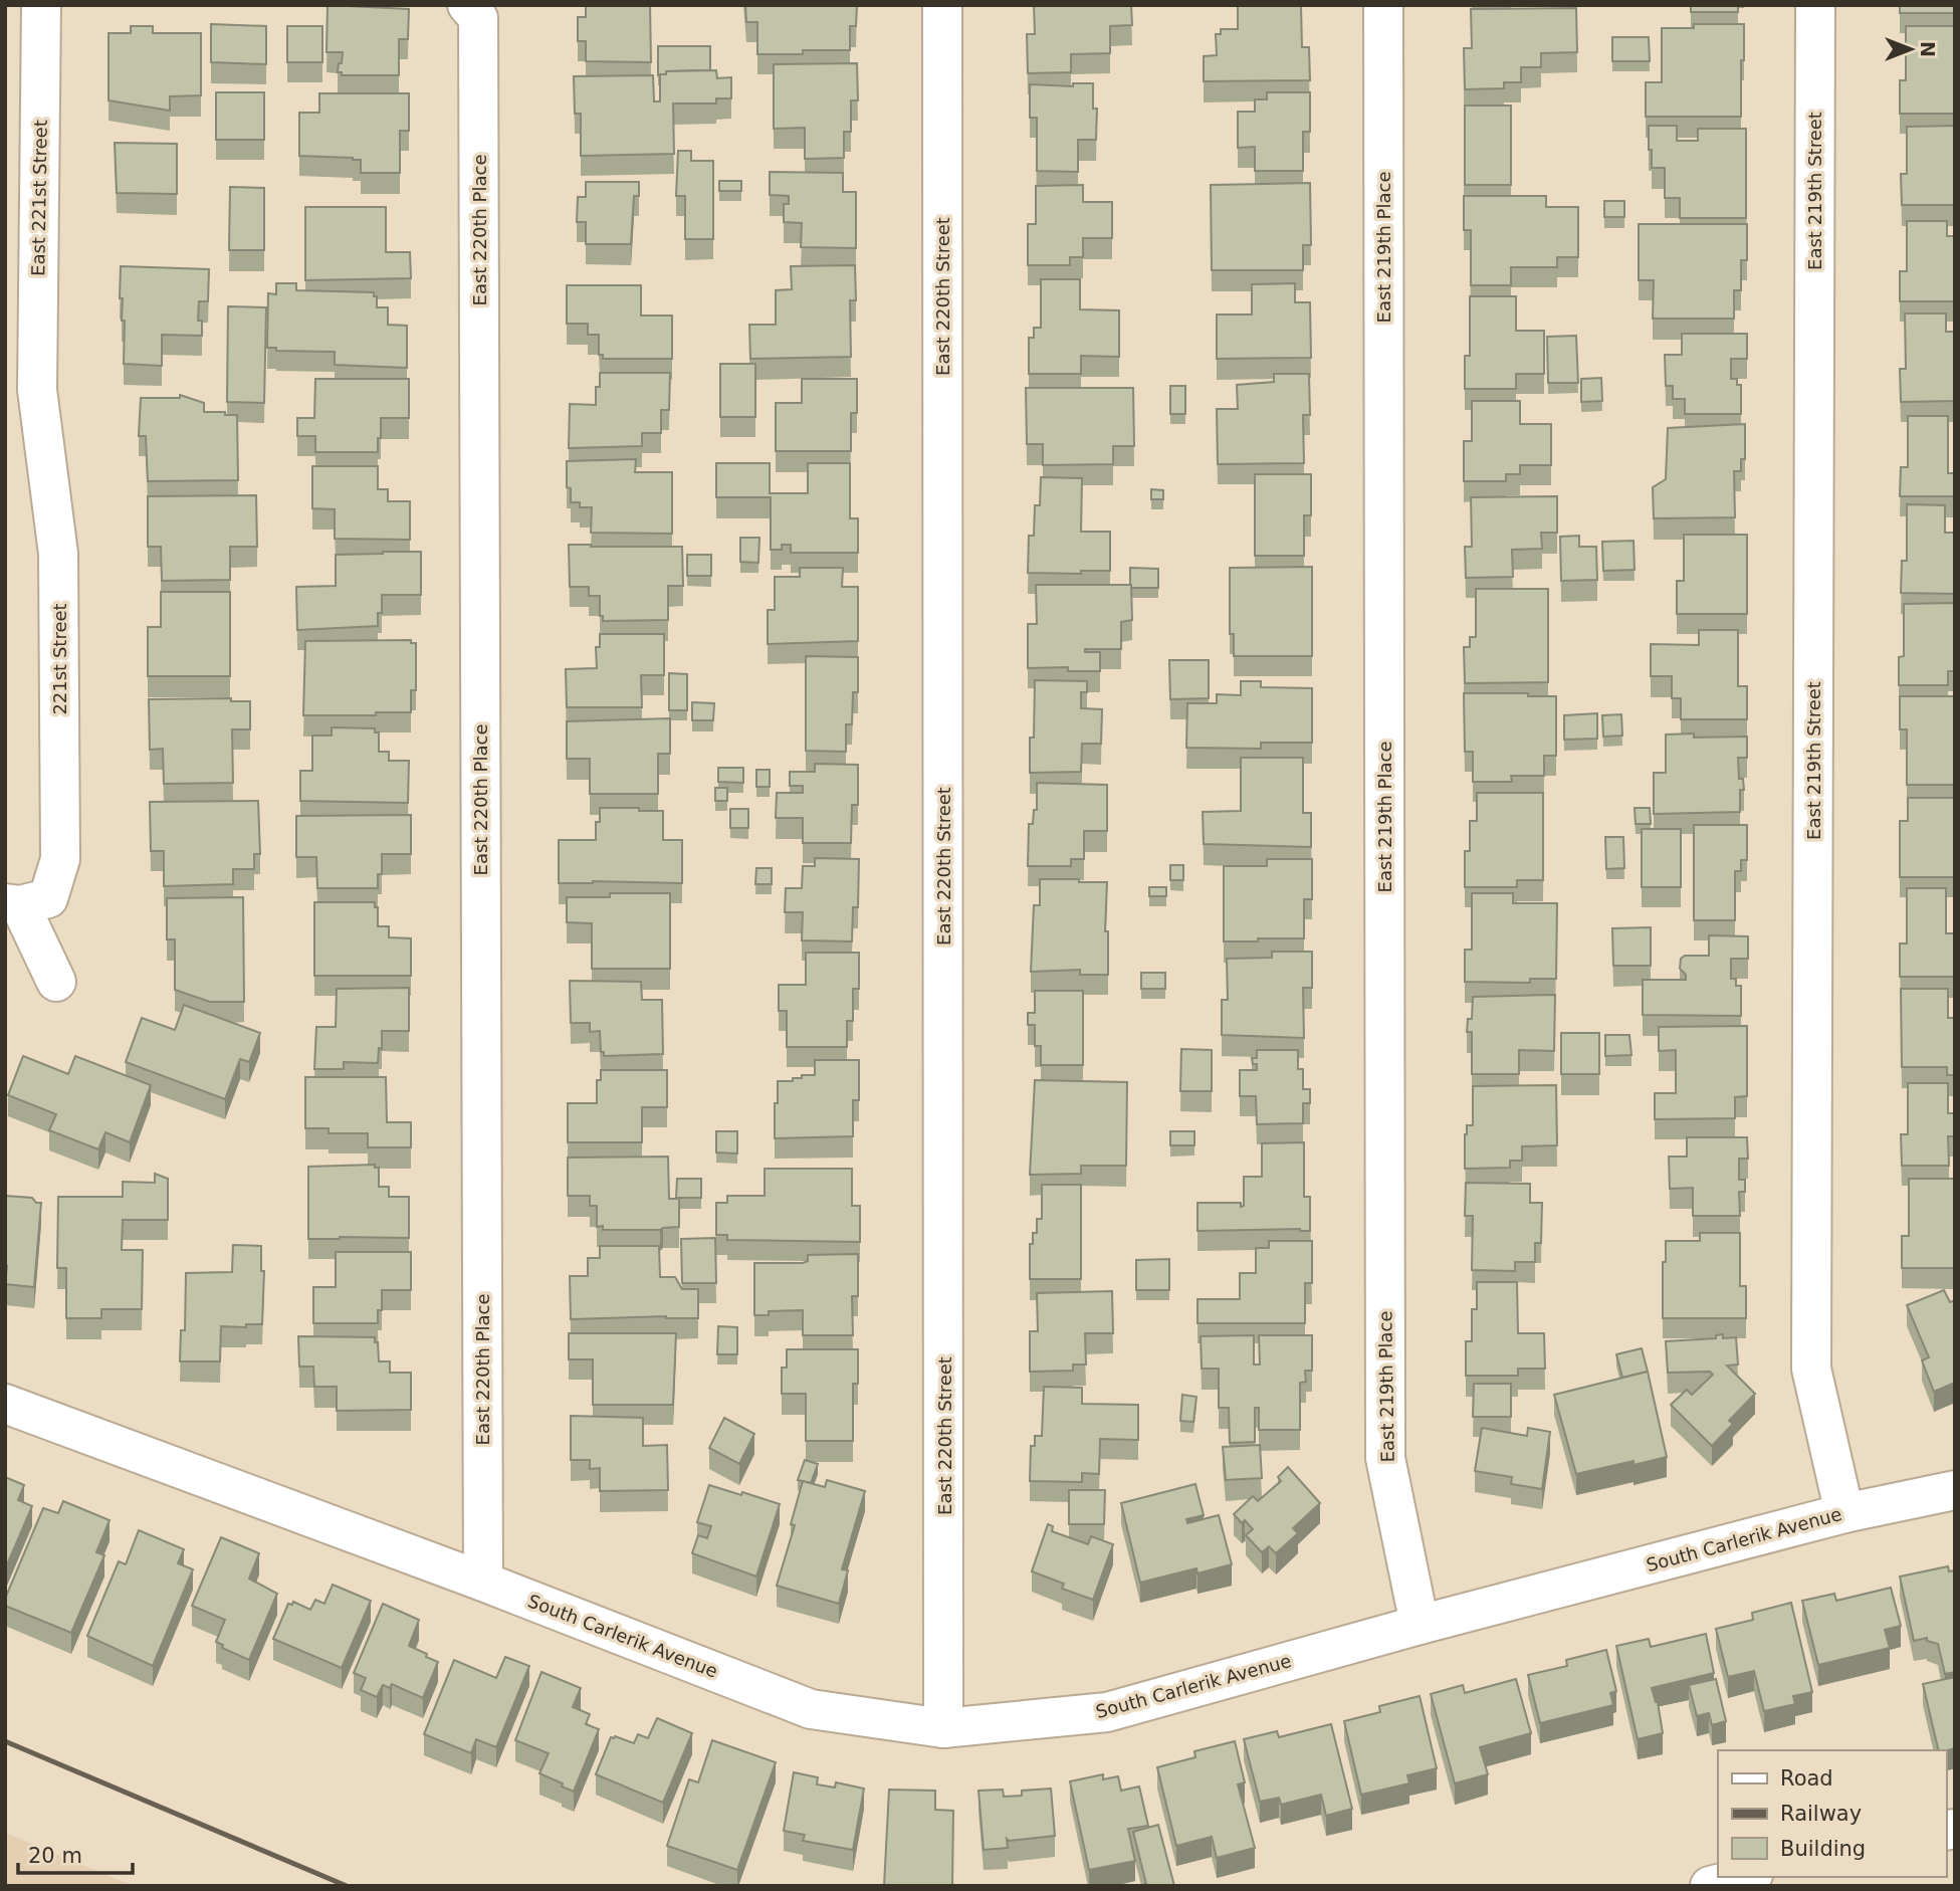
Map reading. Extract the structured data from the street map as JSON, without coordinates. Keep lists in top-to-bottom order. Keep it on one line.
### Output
{"streets":{"street":["East 219th Street","East 221st Street","East 220th Place","East 219th Place","East 220th Street","221st Street","South Carlerik Avenue"]},"crossings":[["East 219th Street","South Carlerik Avenue"],["East 221st Street","221st Street"],["East 220th Place","South Carlerik Avenue"],["East 219th Place","South Carlerik Avenue"],["East 220th Street","South Carlerik Avenue"]],"legend":["Road","Railway","Building"],"scale_bar":"20 m","north":"right"}
